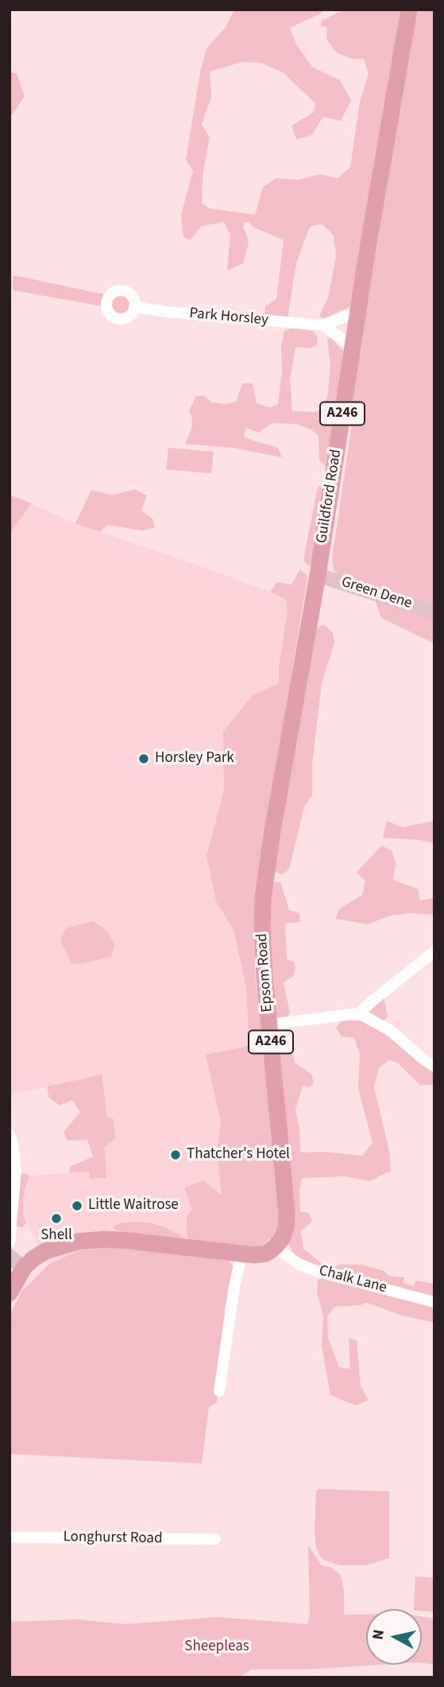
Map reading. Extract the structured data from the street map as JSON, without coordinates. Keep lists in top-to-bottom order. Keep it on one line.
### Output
{"streets":{"main road":["A246","Guildford Road","Epsom Road"],"street":["Park Horsley","Green Dene","Chalk Lane","Longhurst Road"]},"crossings":[["Park Horsley","Guildford Road"],["Guildford Road","Green Dene"],["Guildford Road","Epsom Road"],["Green Dene","Epsom Road"],["Epsom Road","Chalk Lane"]],"parks":["Sheepleas"],"places":["Horsley Park","Thatcher's Hotel","Little Waitrose","Shell"],"north":"left"}
